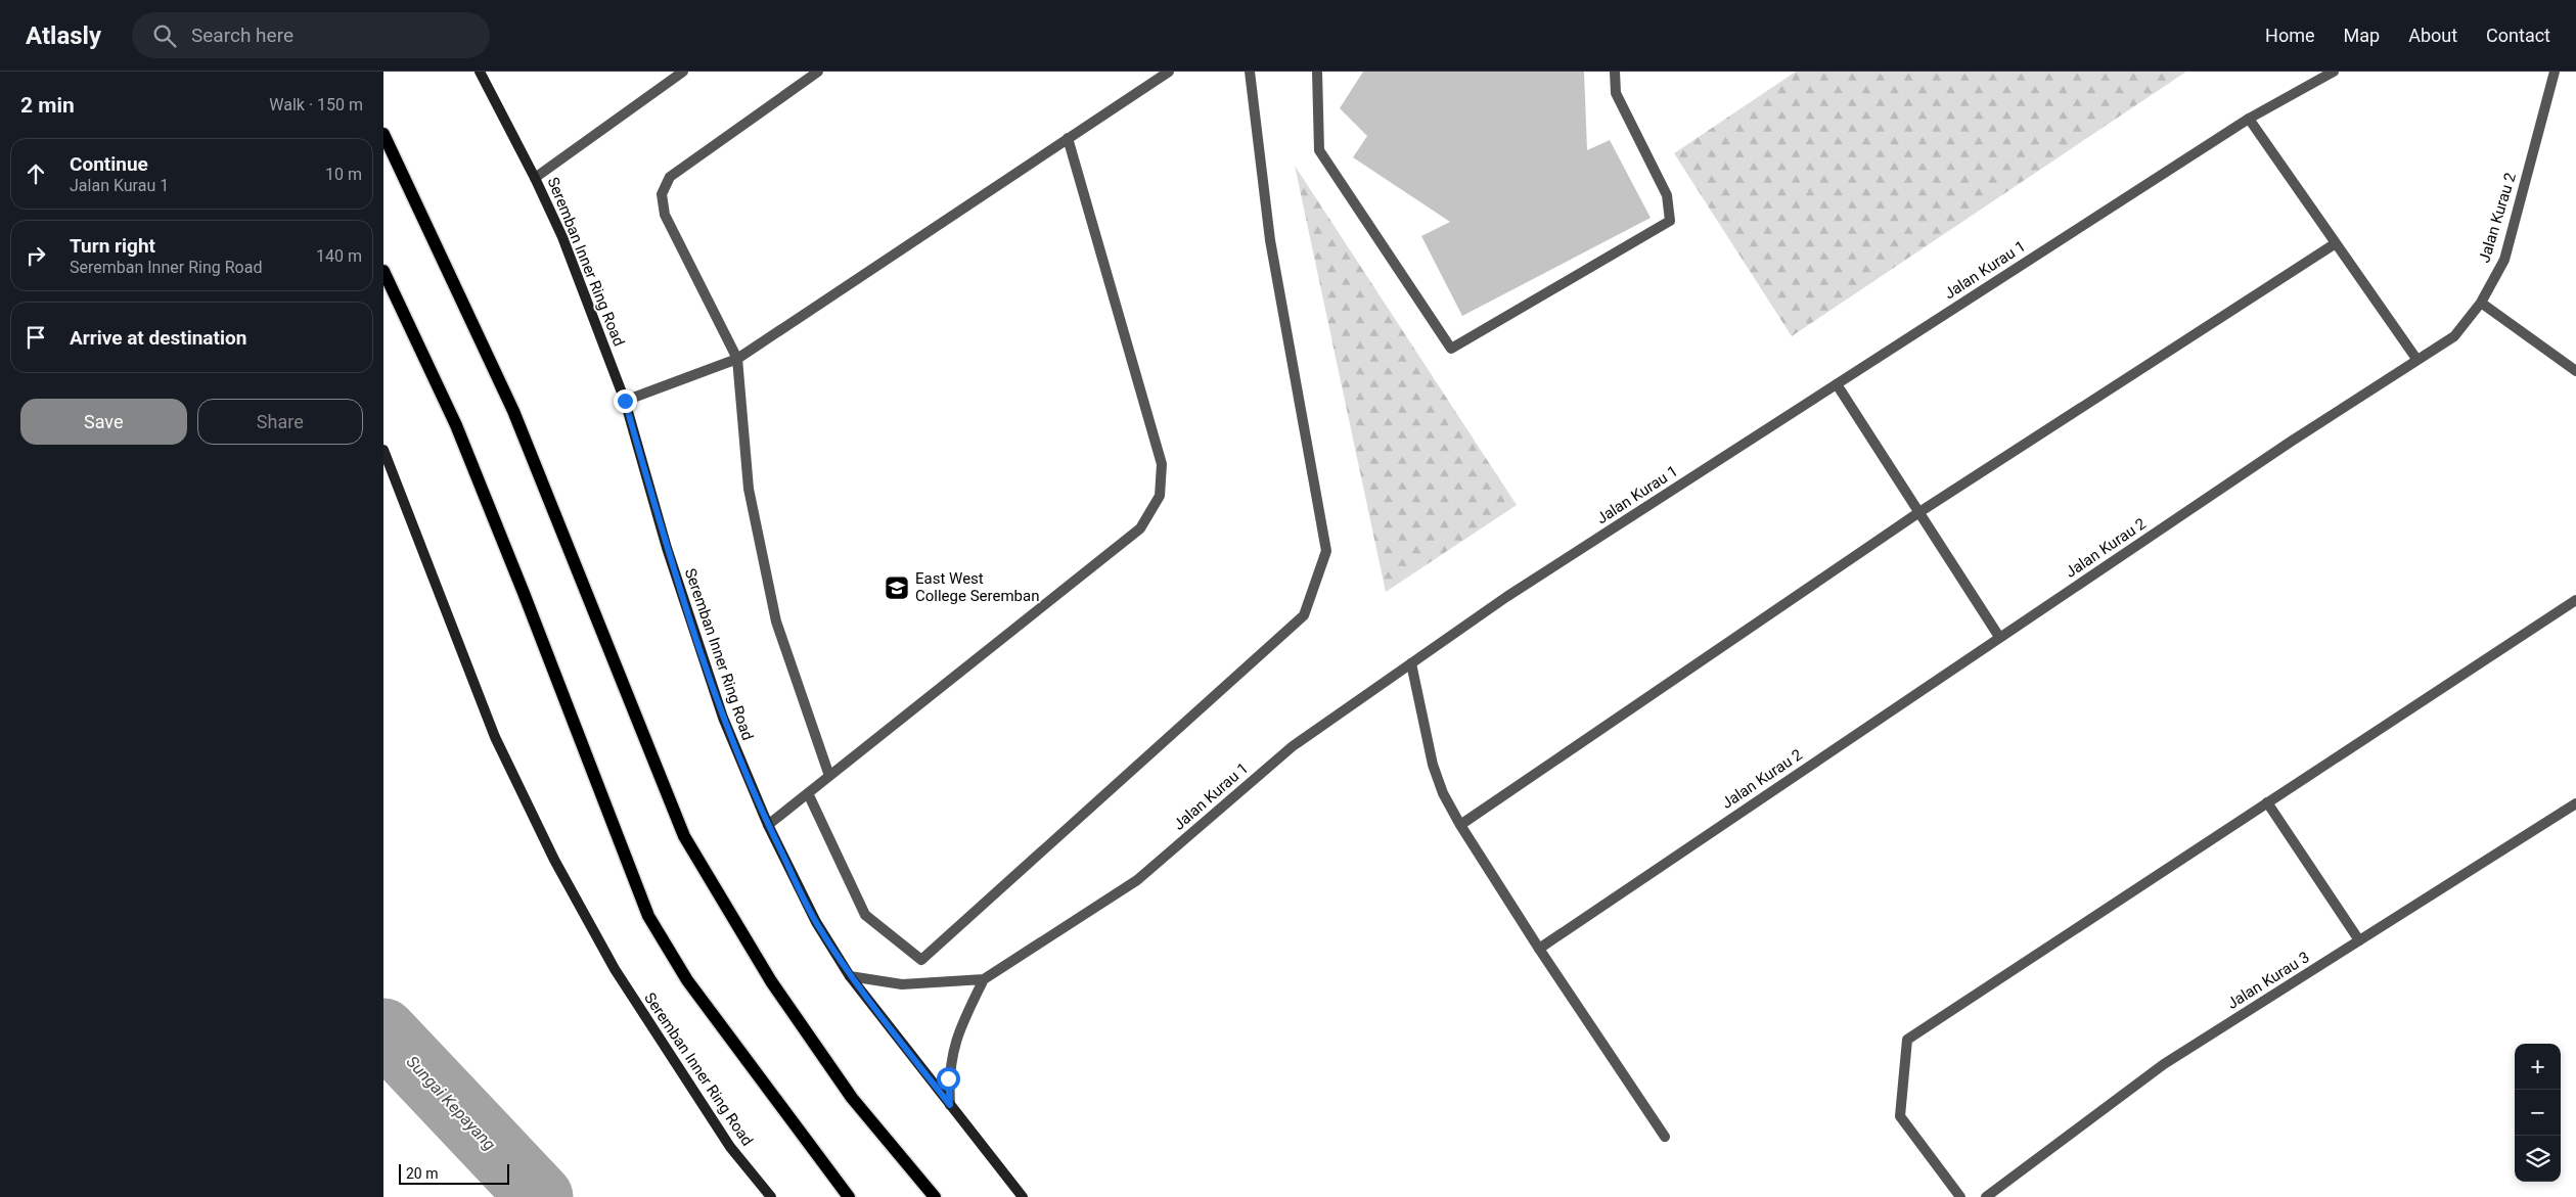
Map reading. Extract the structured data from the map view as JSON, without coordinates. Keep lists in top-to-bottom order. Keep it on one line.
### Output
{"streets":{"main road":["Seremban Inner Ring Road"],"street":["Jalan Kurau 2","Jalan Kurau 1","Jalan Kurau 3"]},"crossings":[["Seremban Inner Ring Road","Jalan Kurau 1"]],"water":["Sungai Kepayang"],"places":{"school or university":["East West College Seremban"]},"scale_bar":"20 m","page":{"header":"Atlasly","search":"Search here","nav":["Home","Map","About","Contact"],"heading":["2 min","Walk · 150 m"],"list":[["Continue","Jalan Kurau 1","10 m"],["Turn right","Seremban Inner Ring Road","140 m"],"Arrive at destination"],"buttons":["Save","Share"],"map_buttons":["+","−"],"scale":"20 m"}}
